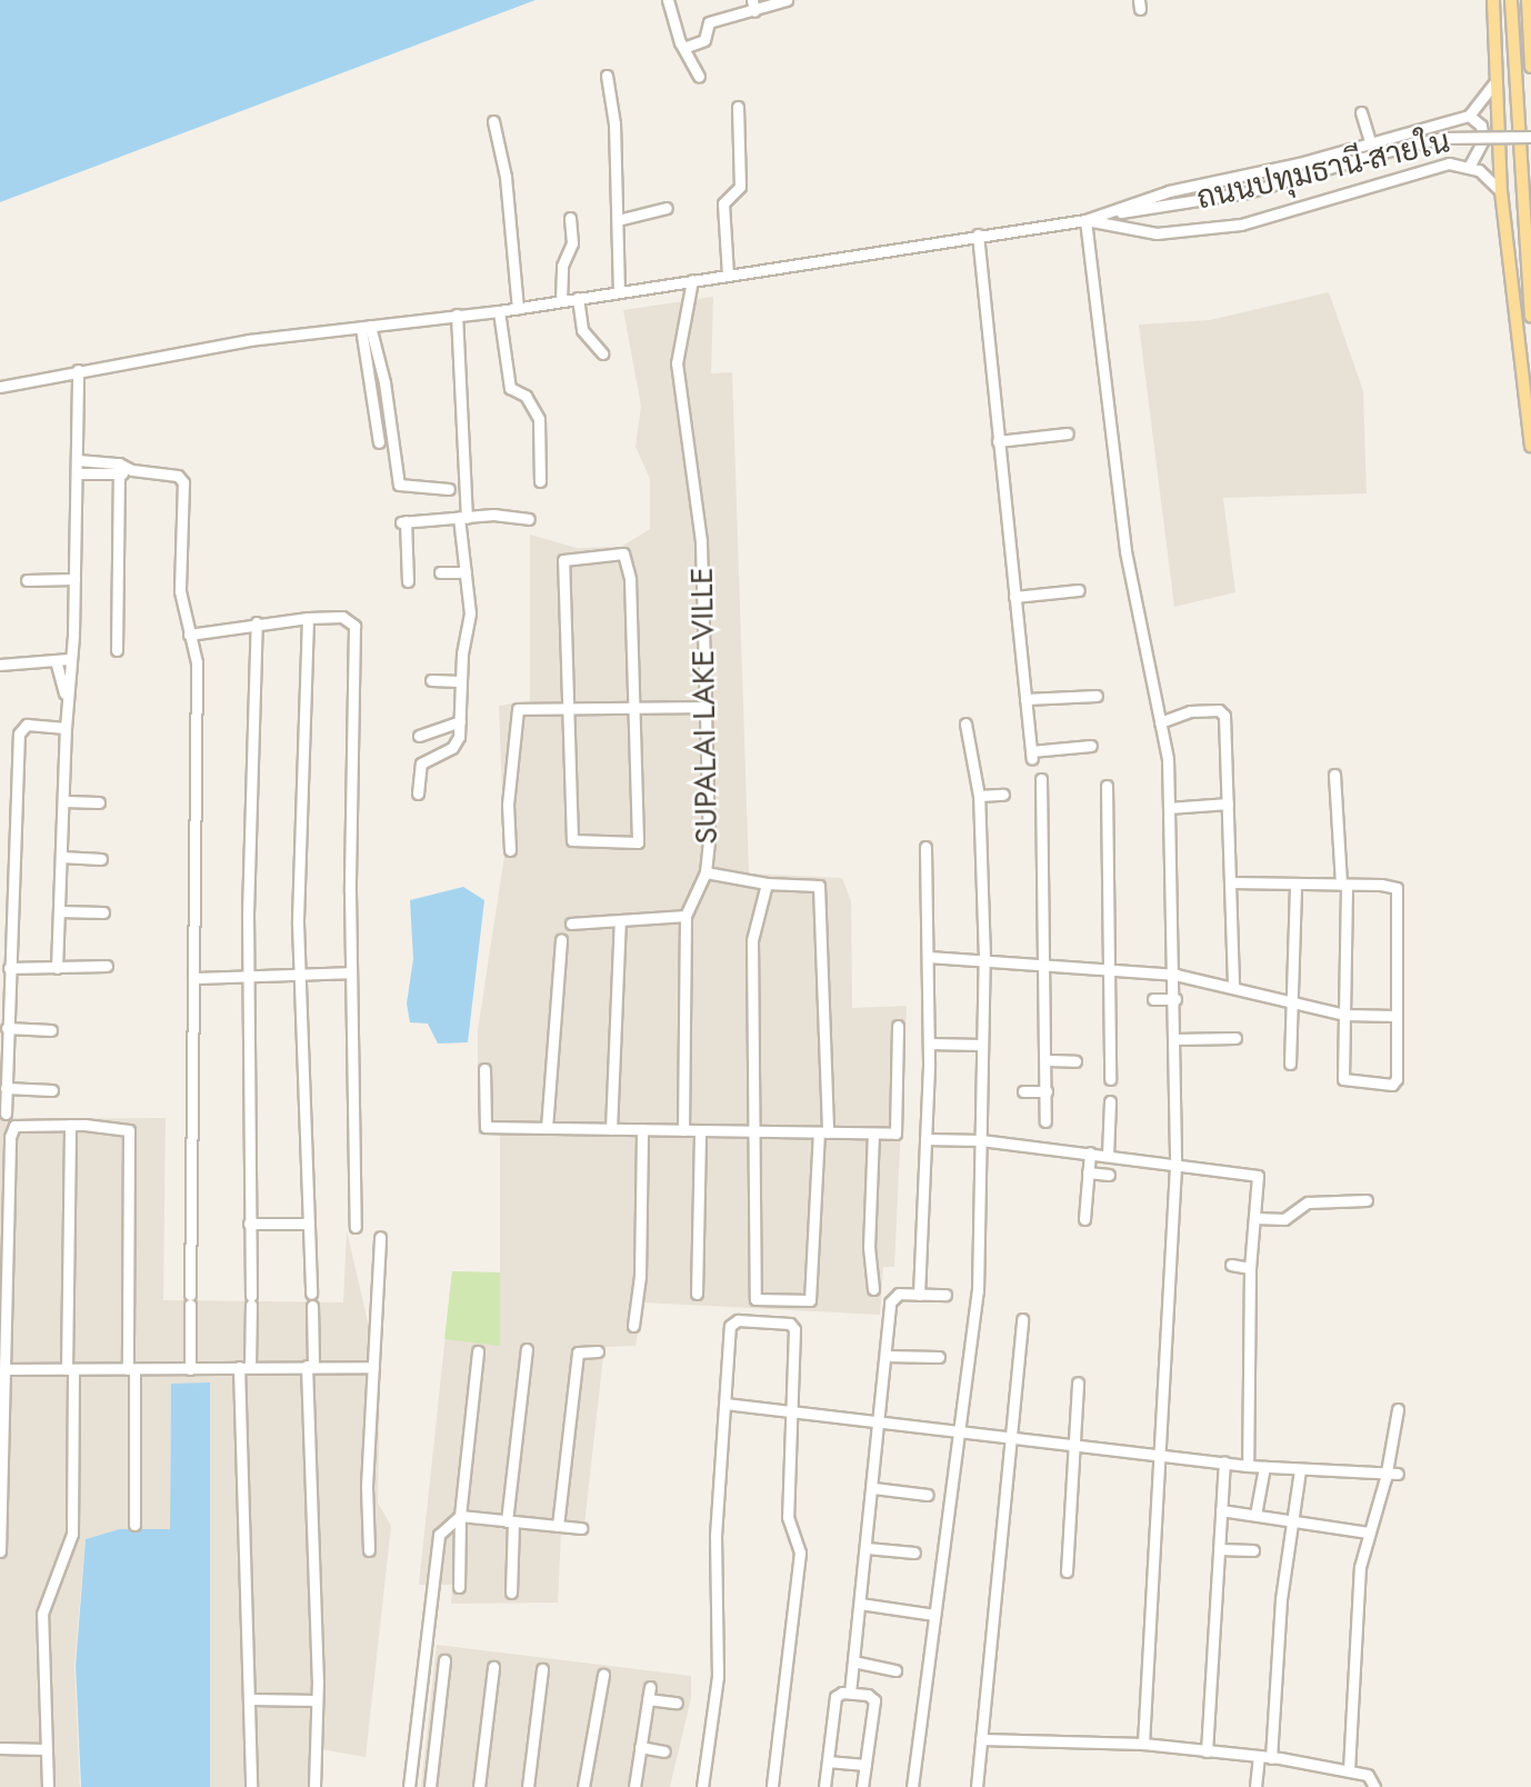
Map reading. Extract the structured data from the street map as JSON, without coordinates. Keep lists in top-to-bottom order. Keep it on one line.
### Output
{"streets":{"street":["ถนนปทุมธานี-สายใน","SUPALAI LAKE VILLE"]}}
